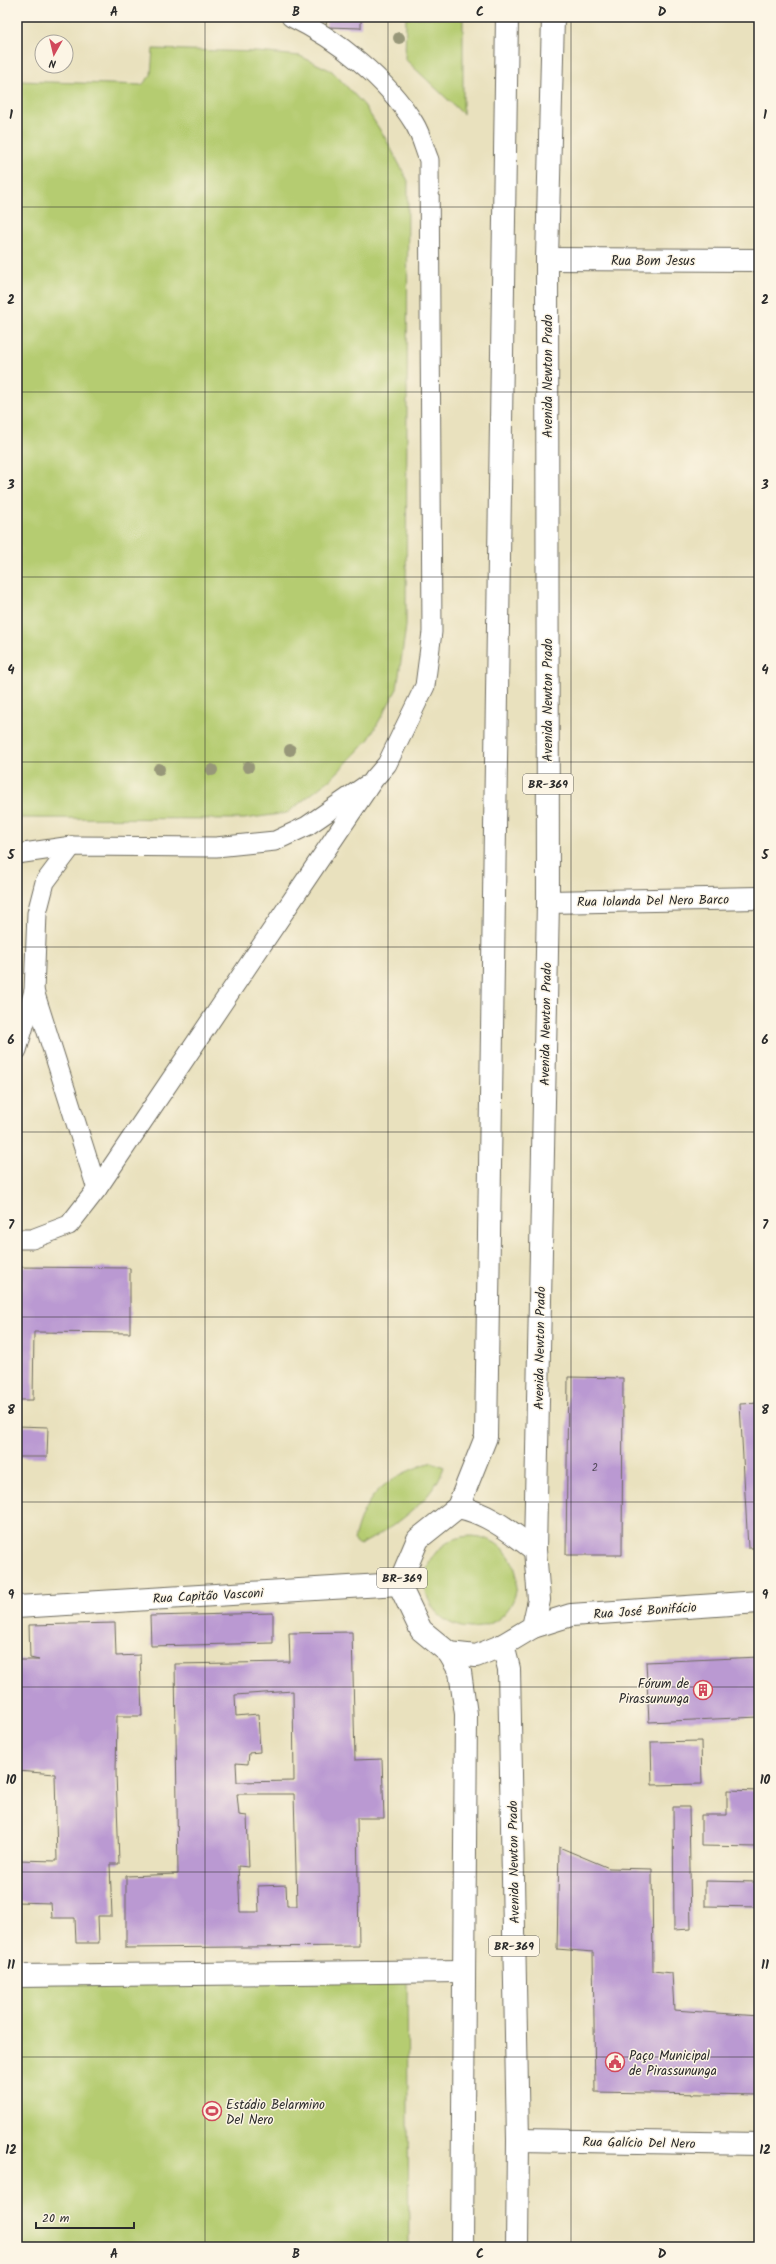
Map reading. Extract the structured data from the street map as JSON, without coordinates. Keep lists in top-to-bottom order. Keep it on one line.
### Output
{"streets":{"main road":["Rua Bom Jesus","Avenida Newton Prado","BR-369","Rua Iolanda Del Nero Barco","Rua Capitão Vasconi","Rua José Bonifácio","Rua Galício Del Nero"]},"crossings":[["Rua Bom Jesus","Avenida Newton Prado"],["Avenida Newton Prado","BR-369"],["Avenida Newton Prado","Rua Iolanda Del Nero Barco"],["Avenida Newton Prado","Rua Capitão Vasconi"],["Avenida Newton Prado","Rua José Bonifácio"],["Avenida Newton Prado","Rua Galício Del Nero"],["BR-369","Rua Capitão Vasconi"],["BR-369","Rua José Bonifácio"],["Rua Capitão Vasconi","Rua José Bonifácio"]],"places":{"building":["Fórum de Pirassununga"],"public building":["Paço Municipal de Pirassununga"],"sports":["Estádio Belarmino Del Nero"]},"house_numbers":["2"],"scale_bar":"20 m","north":"bottom","grid":{"columns":["A","B","C","D"],"rows":["1","2","3","4","5","6","7","8","9","10","11","12"]}}
